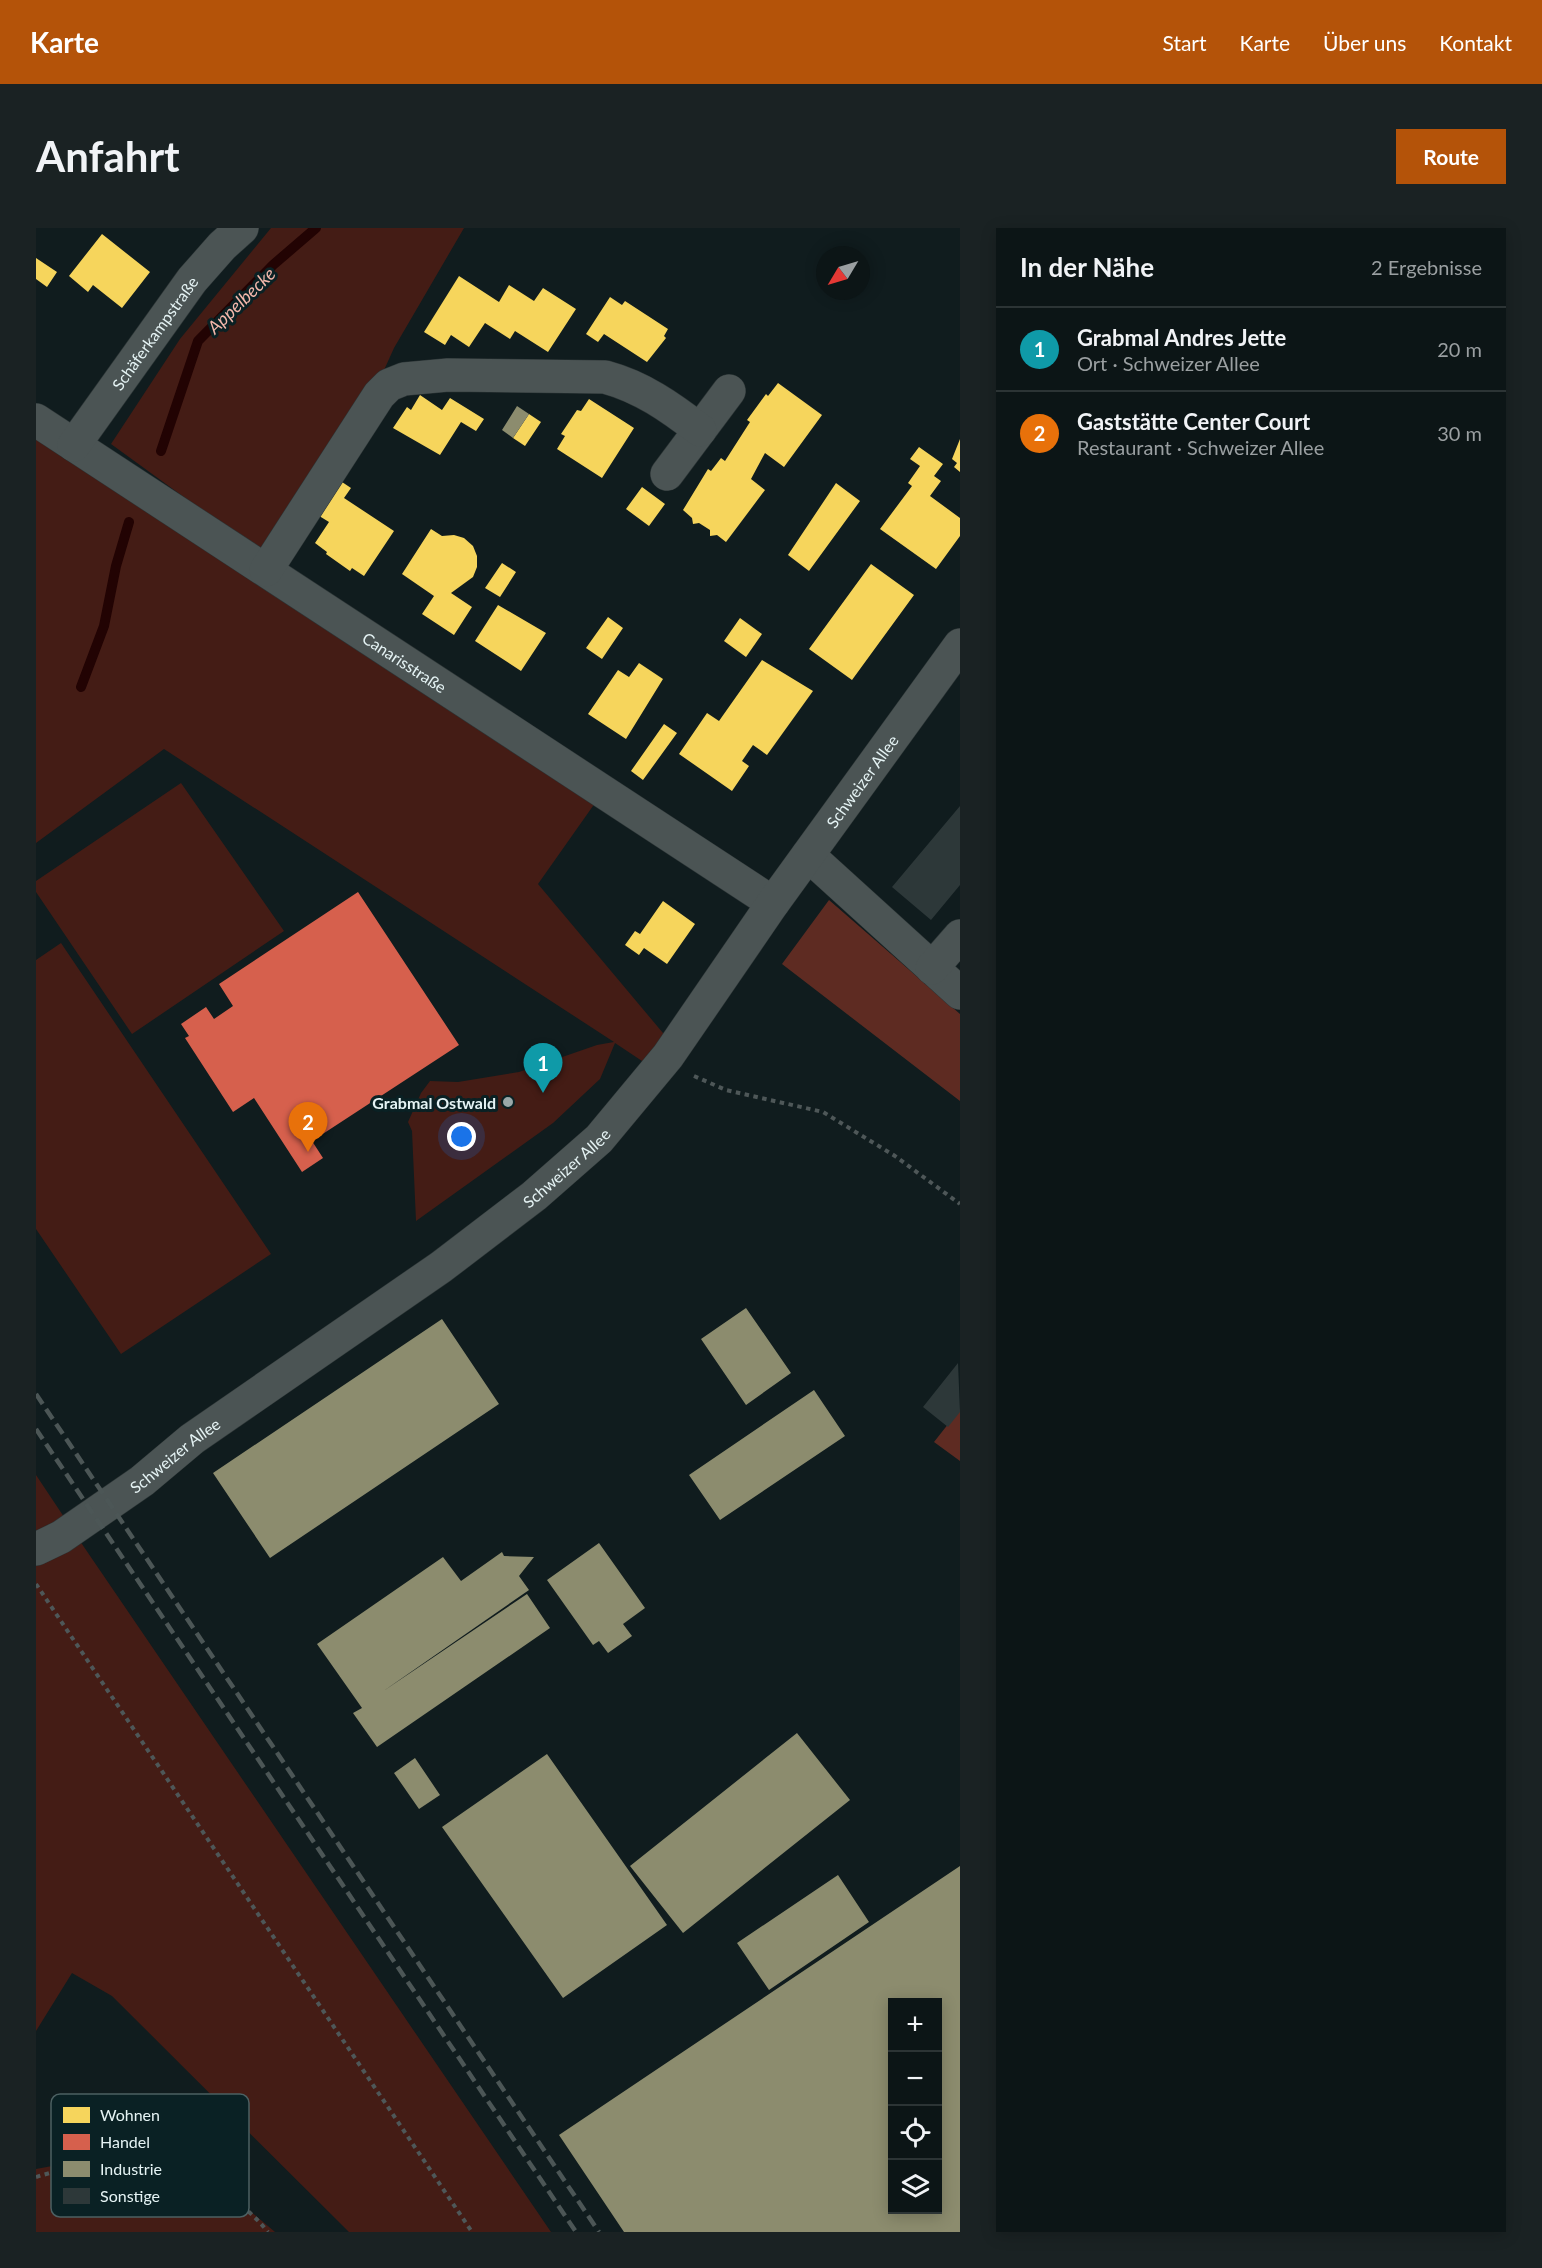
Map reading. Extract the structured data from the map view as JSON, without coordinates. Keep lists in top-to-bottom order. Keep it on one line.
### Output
{"streets":{"street":["Schäferkampstraße","Canarisstraße","Schweizer Allee"]},"crossings":[["Schäferkampstraße","Canarisstraße"],["Canarisstraße","Schweizer Allee"]],"water":["Appelbecke"],"places":["Grabmal Ostwald"],"legend":["Wohnen","Handel","Industrie","Sonstige"],"north":"bottom left","page":{"header":"Karte","nav":["Start","Karte","Über uns","Kontakt"],"buttons":"Route","title":"Anfahrt","heading":["In der Nähe","2 Ergebnisse"],"list":[{"mark":"1","name":"Grabmal Andres Jette","note":"Ort · Schweizer Allee","value":"20 m"},{"mark":"2","name":"Gaststätte Center Court","note":"Restaurant · Schweizer Allee","value":"30 m"}],"pins":["1","2"],"map_buttons":["+","−"]}}
